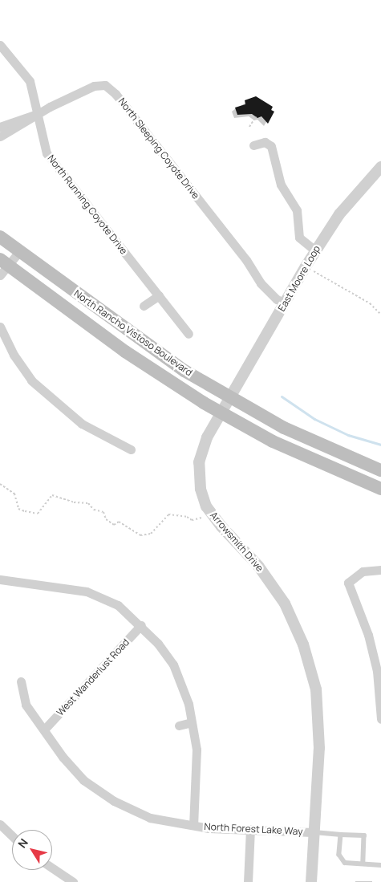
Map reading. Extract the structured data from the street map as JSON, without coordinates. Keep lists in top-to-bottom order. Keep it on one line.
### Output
{"streets":{"main road":["North Rancho Vistoso Boulevard"],"street":["North Sleeping Coyote Drive","North Running Coyote Drive","East Moore Loop","Arrowsmith Drive","West Wanderlust Road","North Forest Lake Way"]},"crossings":[["North Sleeping Coyote Drive","North Running Coyote Drive"],["North Sleeping Coyote Drive","East Moore Loop"],["East Moore Loop","North Rancho Vistoso Boulevard"],["East Moore Loop","Arrowsmith Drive"],["North Rancho Vistoso Boulevard","Arrowsmith Drive"],["Arrowsmith Drive","North Forest Lake Way"],["West Wanderlust Road","North Forest Lake Way"]],"north":"top left"}
